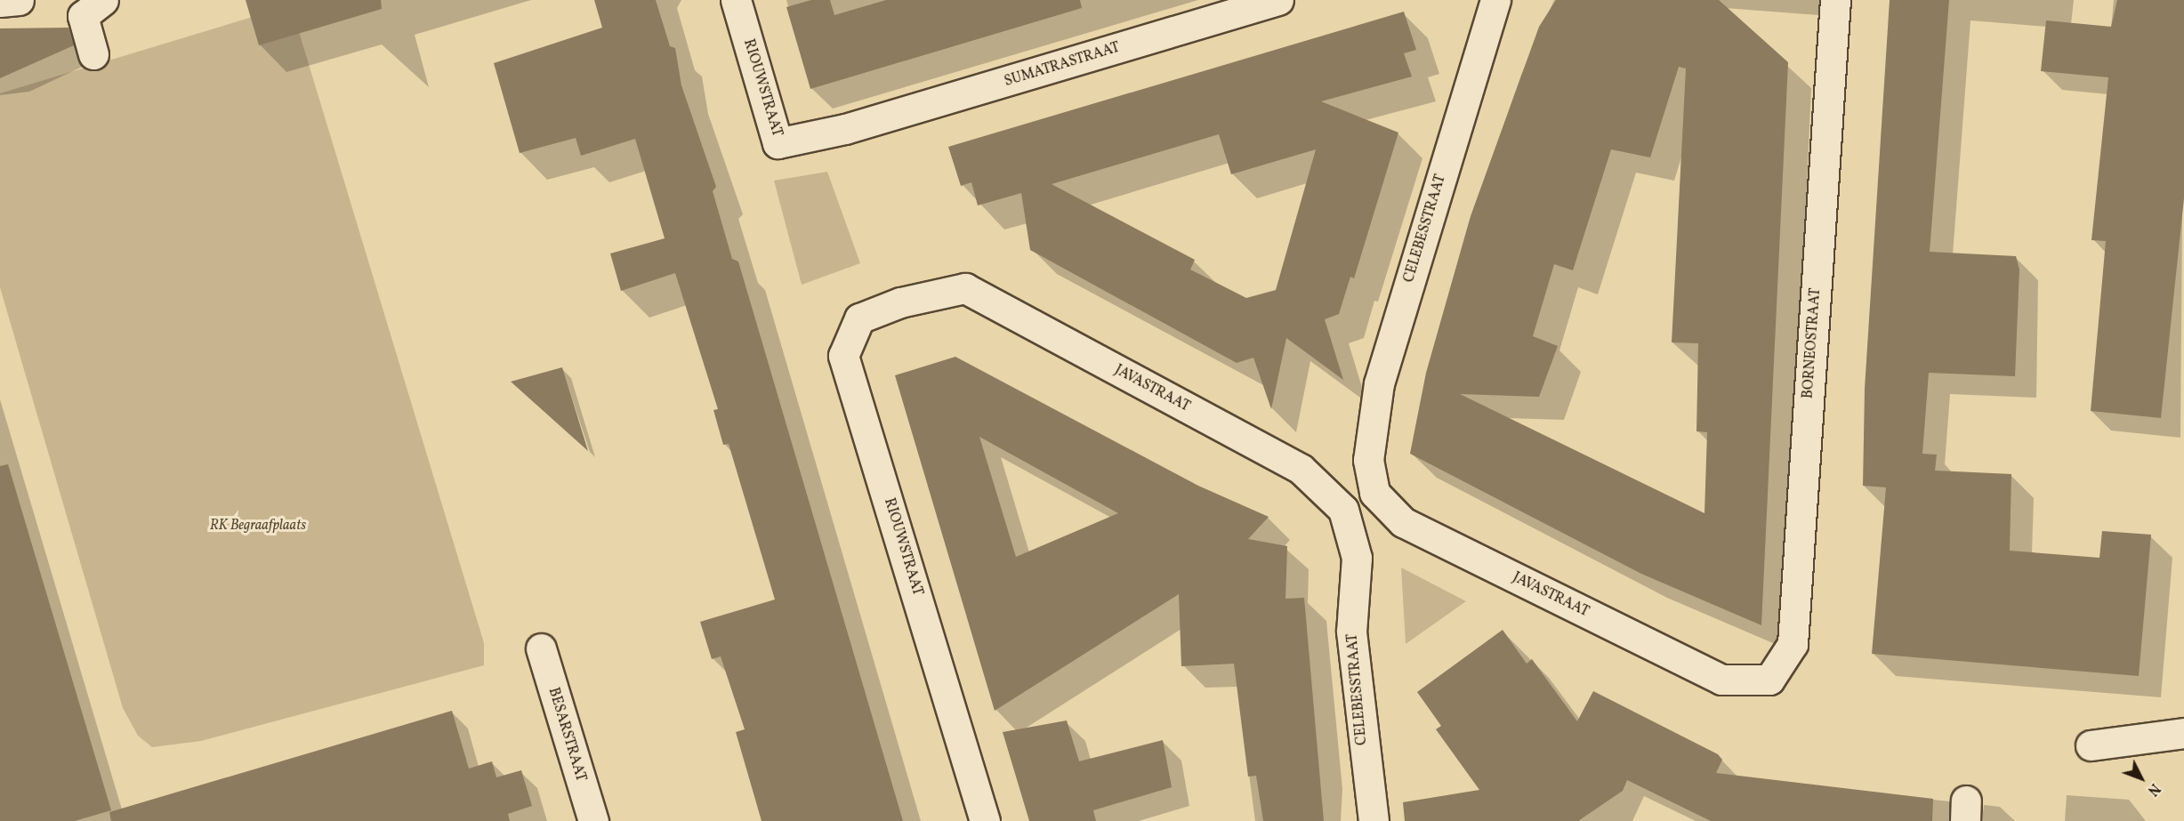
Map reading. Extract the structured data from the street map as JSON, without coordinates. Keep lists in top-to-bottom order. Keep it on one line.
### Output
{"streets":{"street":["SUMATRASTRAAT","RIOUWSTRAAT","CELEBESSTRAAT","BORNEOSTRAAT","JAVASTRAAT","BESARSTRAAT"]},"crossings":[["SUMATRASTRAAT","RIOUWSTRAAT"],["RIOUWSTRAAT","JAVASTRAAT"],["CELEBESSTRAAT","JAVASTRAAT"],["BORNEOSTRAAT","JAVASTRAAT"]],"parks":["RK Begraafplaats"],"north":"bottom right"}
